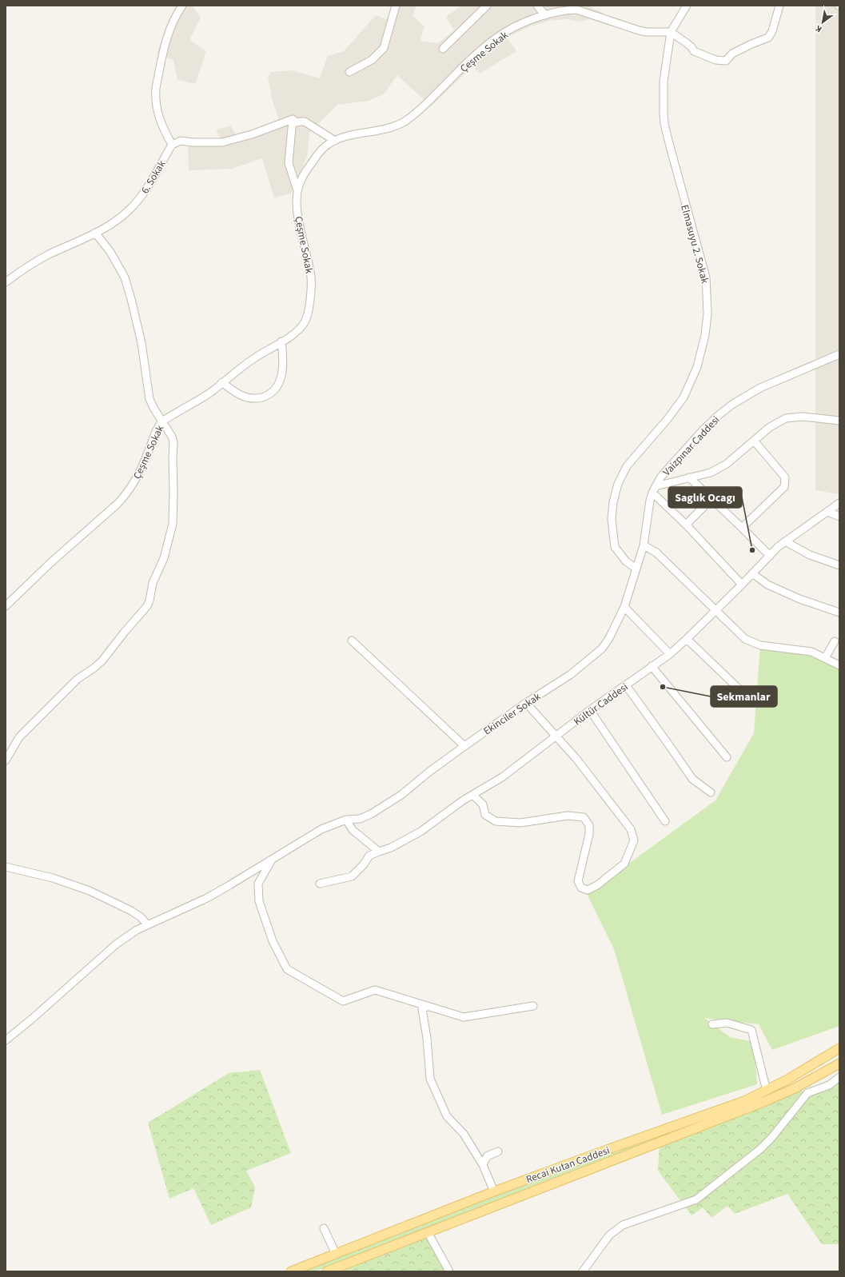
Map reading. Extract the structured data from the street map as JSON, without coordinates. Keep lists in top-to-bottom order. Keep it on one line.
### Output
{"streets":{"main road":["Recai Kutan Caddesi"],"street":["Çeşme Sokak","6. Sokak","Elmasuyu 2. Sokak","Vaizpınar Caddesi","Kültür Caddesi","Ekinciler Sokak"]},"crossings":[["Çeşme Sokak","Elmasuyu 2. Sokak"],["Elmasuyu 2. Sokak","Vaizpınar Caddesi"],["Elmasuyu 2. Sokak","Ekinciler Sokak"],["Vaizpınar Caddesi","Ekinciler Sokak"]],"places":["Saglık Ocagı","Sekmanlar"],"north":"bottom left"}
